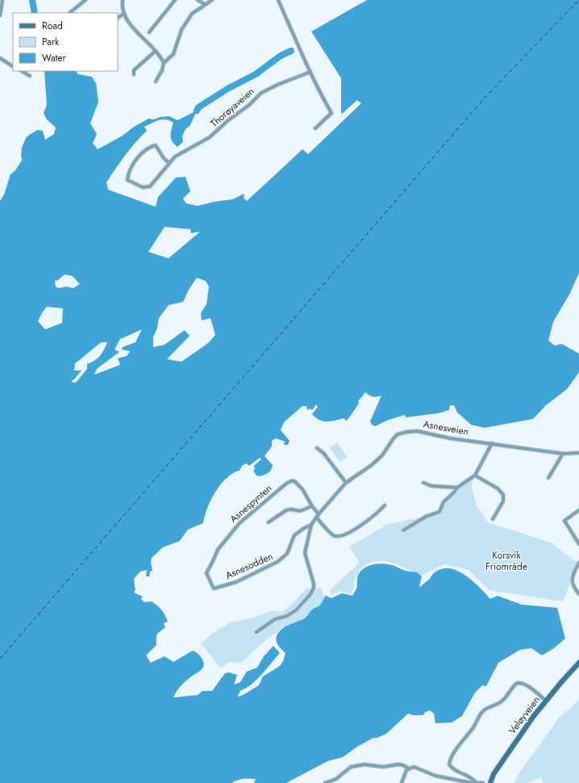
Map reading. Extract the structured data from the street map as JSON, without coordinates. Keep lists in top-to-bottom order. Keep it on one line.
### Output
{"streets":{"main road":["Veløyveien"],"street":["Thorøyaveien","Asnesveien","Asnespynten","Asnesodden"]},"crossings":[["Asnesveien","Asnespynten"],["Asnesveien","Asnesodden"],["Asnespynten","Asnesodden"]],"parks":["Korsvik Friområde"],"legend":["Road","Park","Water"]}
